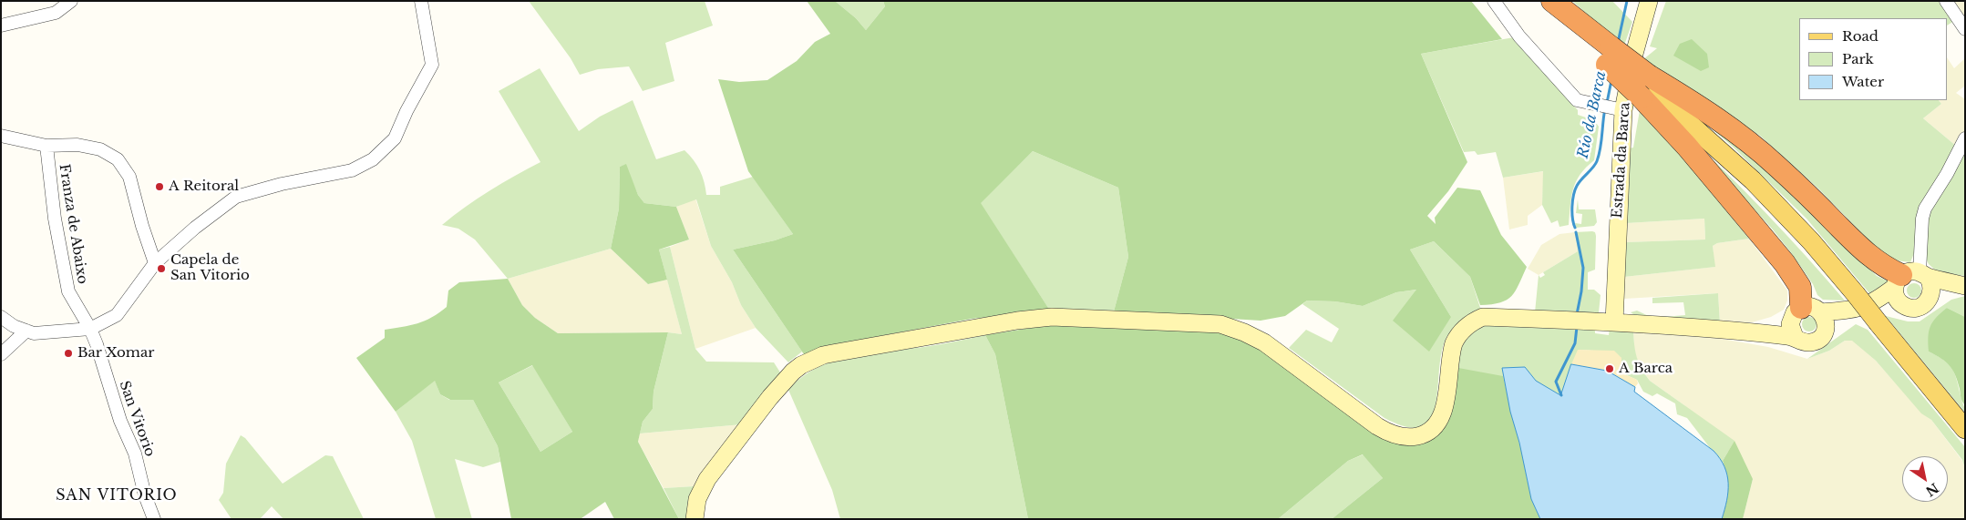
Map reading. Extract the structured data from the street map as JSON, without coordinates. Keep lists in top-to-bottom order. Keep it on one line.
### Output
{"streets":{"street":["Estrada da Barca","Franza de Abaixo","San Vitorio"]},"crossings":[["Franza de Abaixo","San Vitorio"]],"districts":["SAN VITORIO"],"water":["Río da Barca"],"places":["A Reitoral","Capela de San Vitorio","Bar Xomar","A Barca"],"legend":["Road","Park","Water"],"north":"bottom right"}
